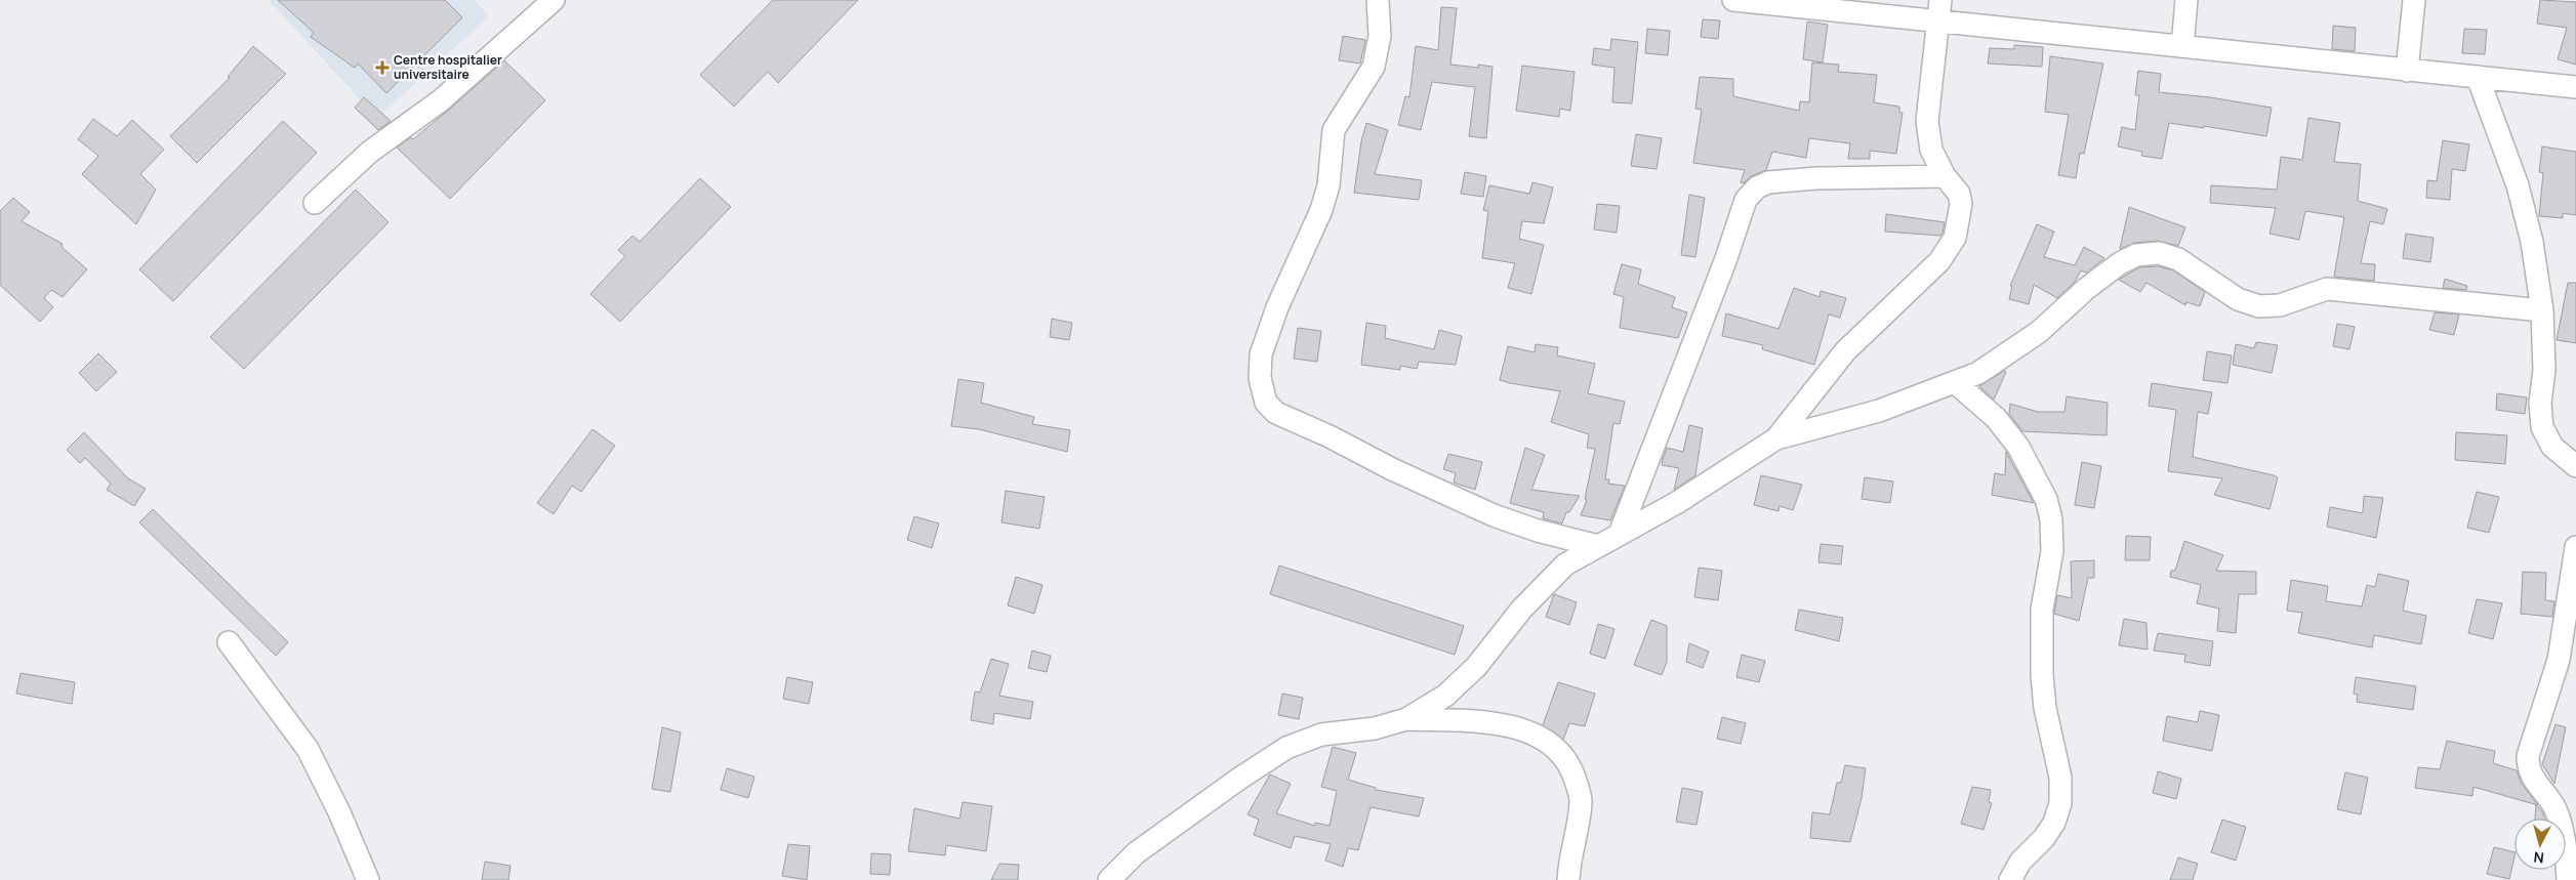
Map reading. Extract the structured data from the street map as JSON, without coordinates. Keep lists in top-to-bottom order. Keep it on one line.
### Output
{"places":{"health":["Centre hospitalier universitaire"]},"north":"bottom"}
